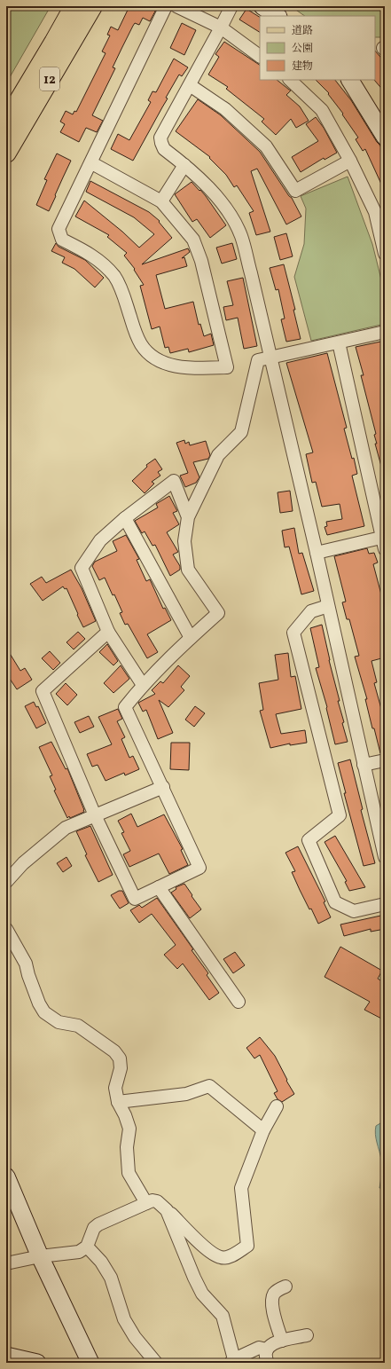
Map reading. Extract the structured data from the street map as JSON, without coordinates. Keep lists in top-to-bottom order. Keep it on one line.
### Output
{"streets":{"main road":["12"]},"legend":["道路","公園","建物"]}
